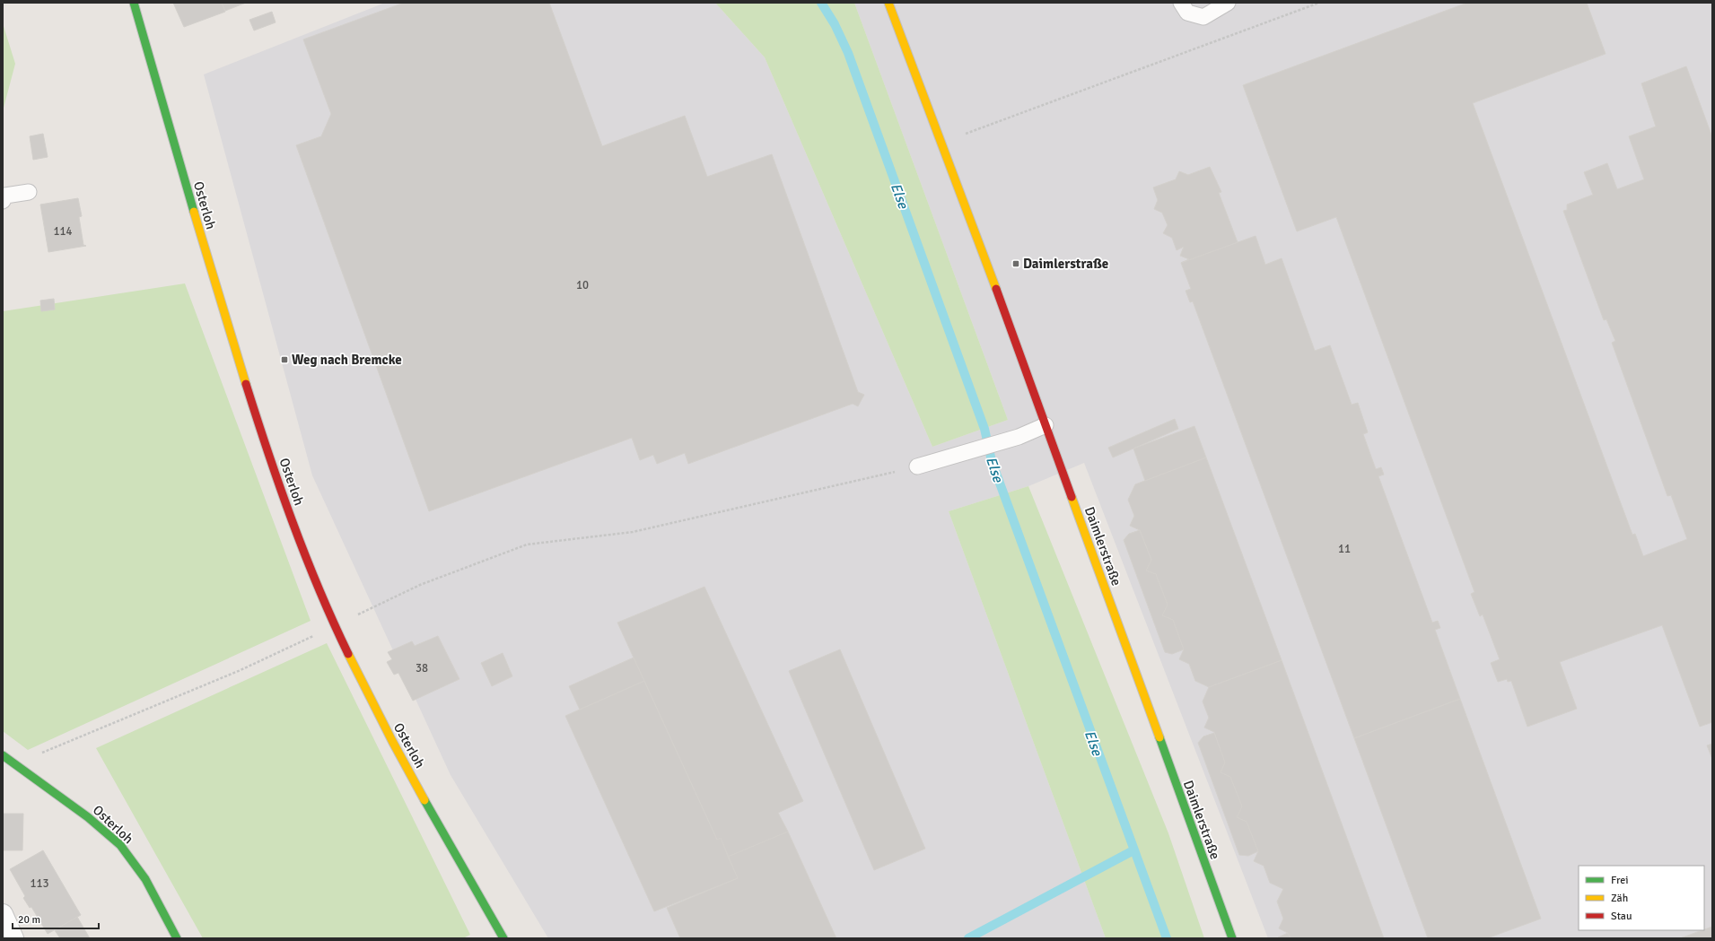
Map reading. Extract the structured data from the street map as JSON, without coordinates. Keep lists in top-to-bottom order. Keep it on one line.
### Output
{"streets":{"street":["Osterloh","Daimlerstraße"]},"water":["Else"],"places":{"transit":["Daimlerstraße","Weg nach Bremcke"]},"house_numbers":["114","10","11","38","113"],"legend":["Frei","Zäh","Stau"],"scale_bar":"20 m"}
